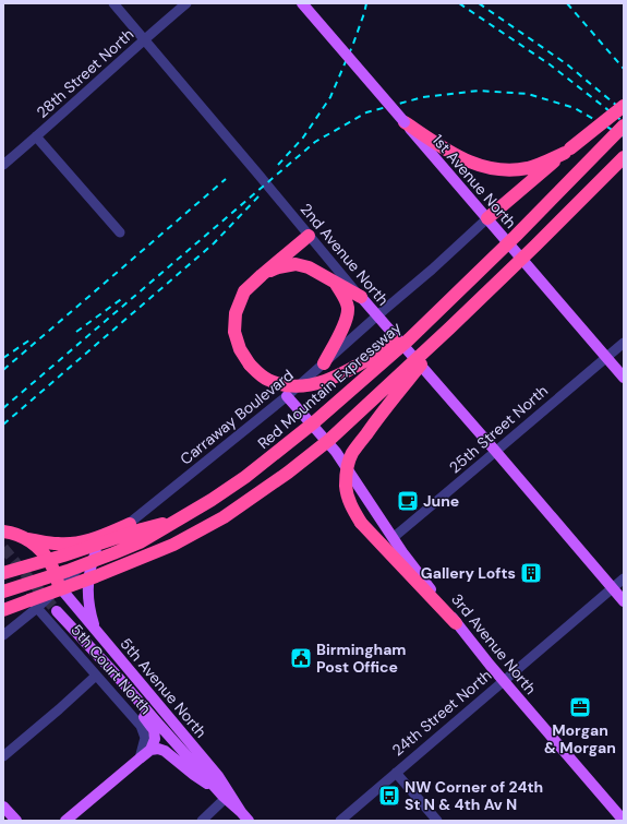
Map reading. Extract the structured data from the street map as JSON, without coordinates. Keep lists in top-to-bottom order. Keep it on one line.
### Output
{"streets":{"highway":["Red Mountain Expressway"],"main road":["1st Avenue North","2nd Avenue North","3rd Avenue North","5th Avenue North"],"street":["28th Street North","Carraway Boulevard","25th Street North","5th Court North","24th Street North"]},"crossings":[["28th Street North","2nd Avenue North"],["1st Avenue North","Carraway Boulevard"],["1st Avenue North","25th Street North"],["2nd Avenue North","Carraway Boulevard"],["2nd Avenue North","25th Street North"],["2nd Avenue North","24th Street North"],["Carraway Boulevard","3rd Avenue North"],["Carraway Boulevard","5th Court North"],["Carraway Boulevard","5th Avenue North"],["25th Street North","3rd Avenue North"],["3rd Avenue North","24th Street North"]],"places":{"cafe":["June"],"building":["Gallery Lofts"],"public building":["Birmingham Post Office"],"office":["Morgan & Morgan"],"bus stop":["NW Corner of 24th St N & 4th Av N"]}}
